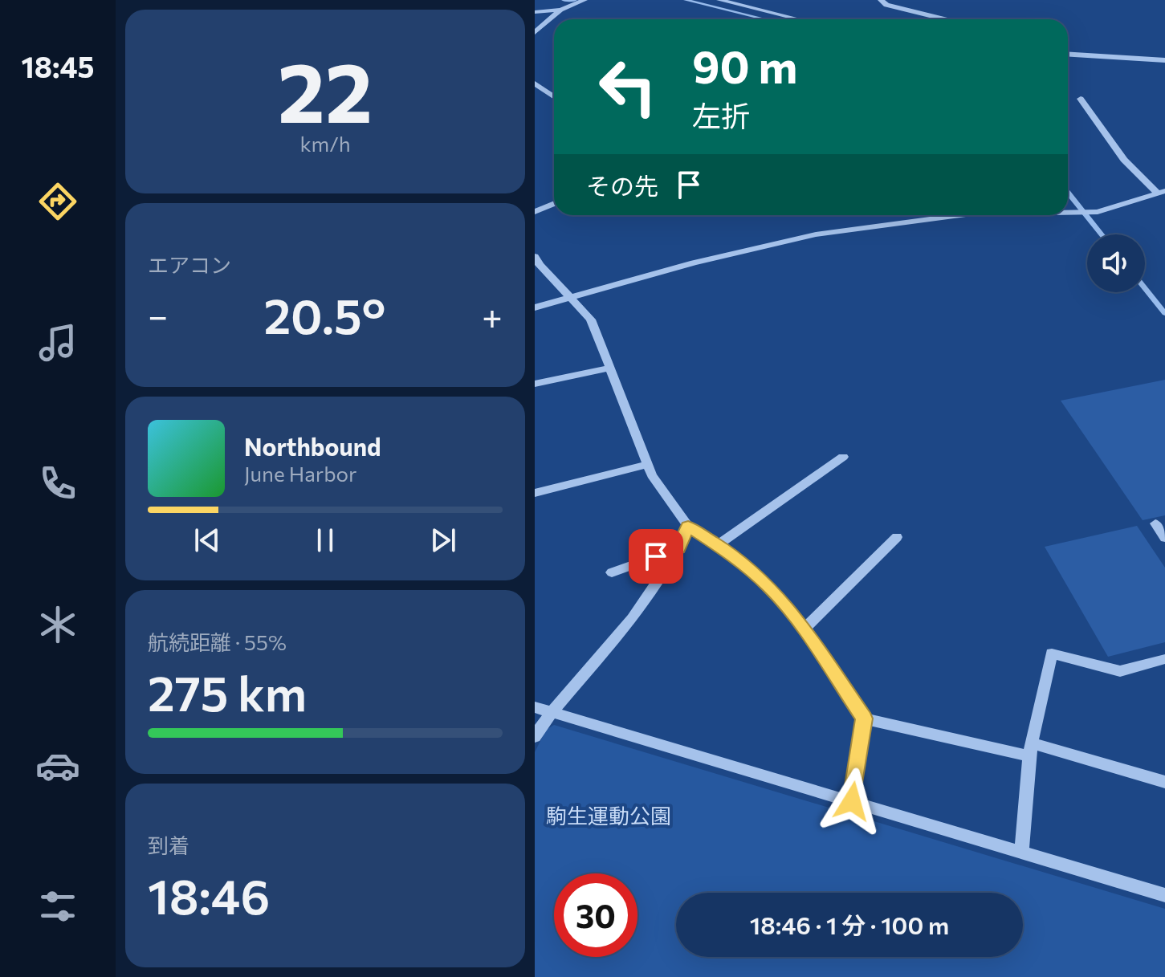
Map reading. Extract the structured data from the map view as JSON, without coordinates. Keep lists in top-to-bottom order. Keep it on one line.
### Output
{"parks":["駒生運動公園"],"page":{"tabs":"18:45","tile":[["22","km/h"],"エアコン",["航続距離 · 55%","275 km"],["到着","18:46"]],"turn":["90 m","左折"],"then":"その先","heat":["−","20.5°","+"],"song":["Northbound","June Harbor"],"limit":"30","trip":"18:46 · 1 分 · 100 m"}}
